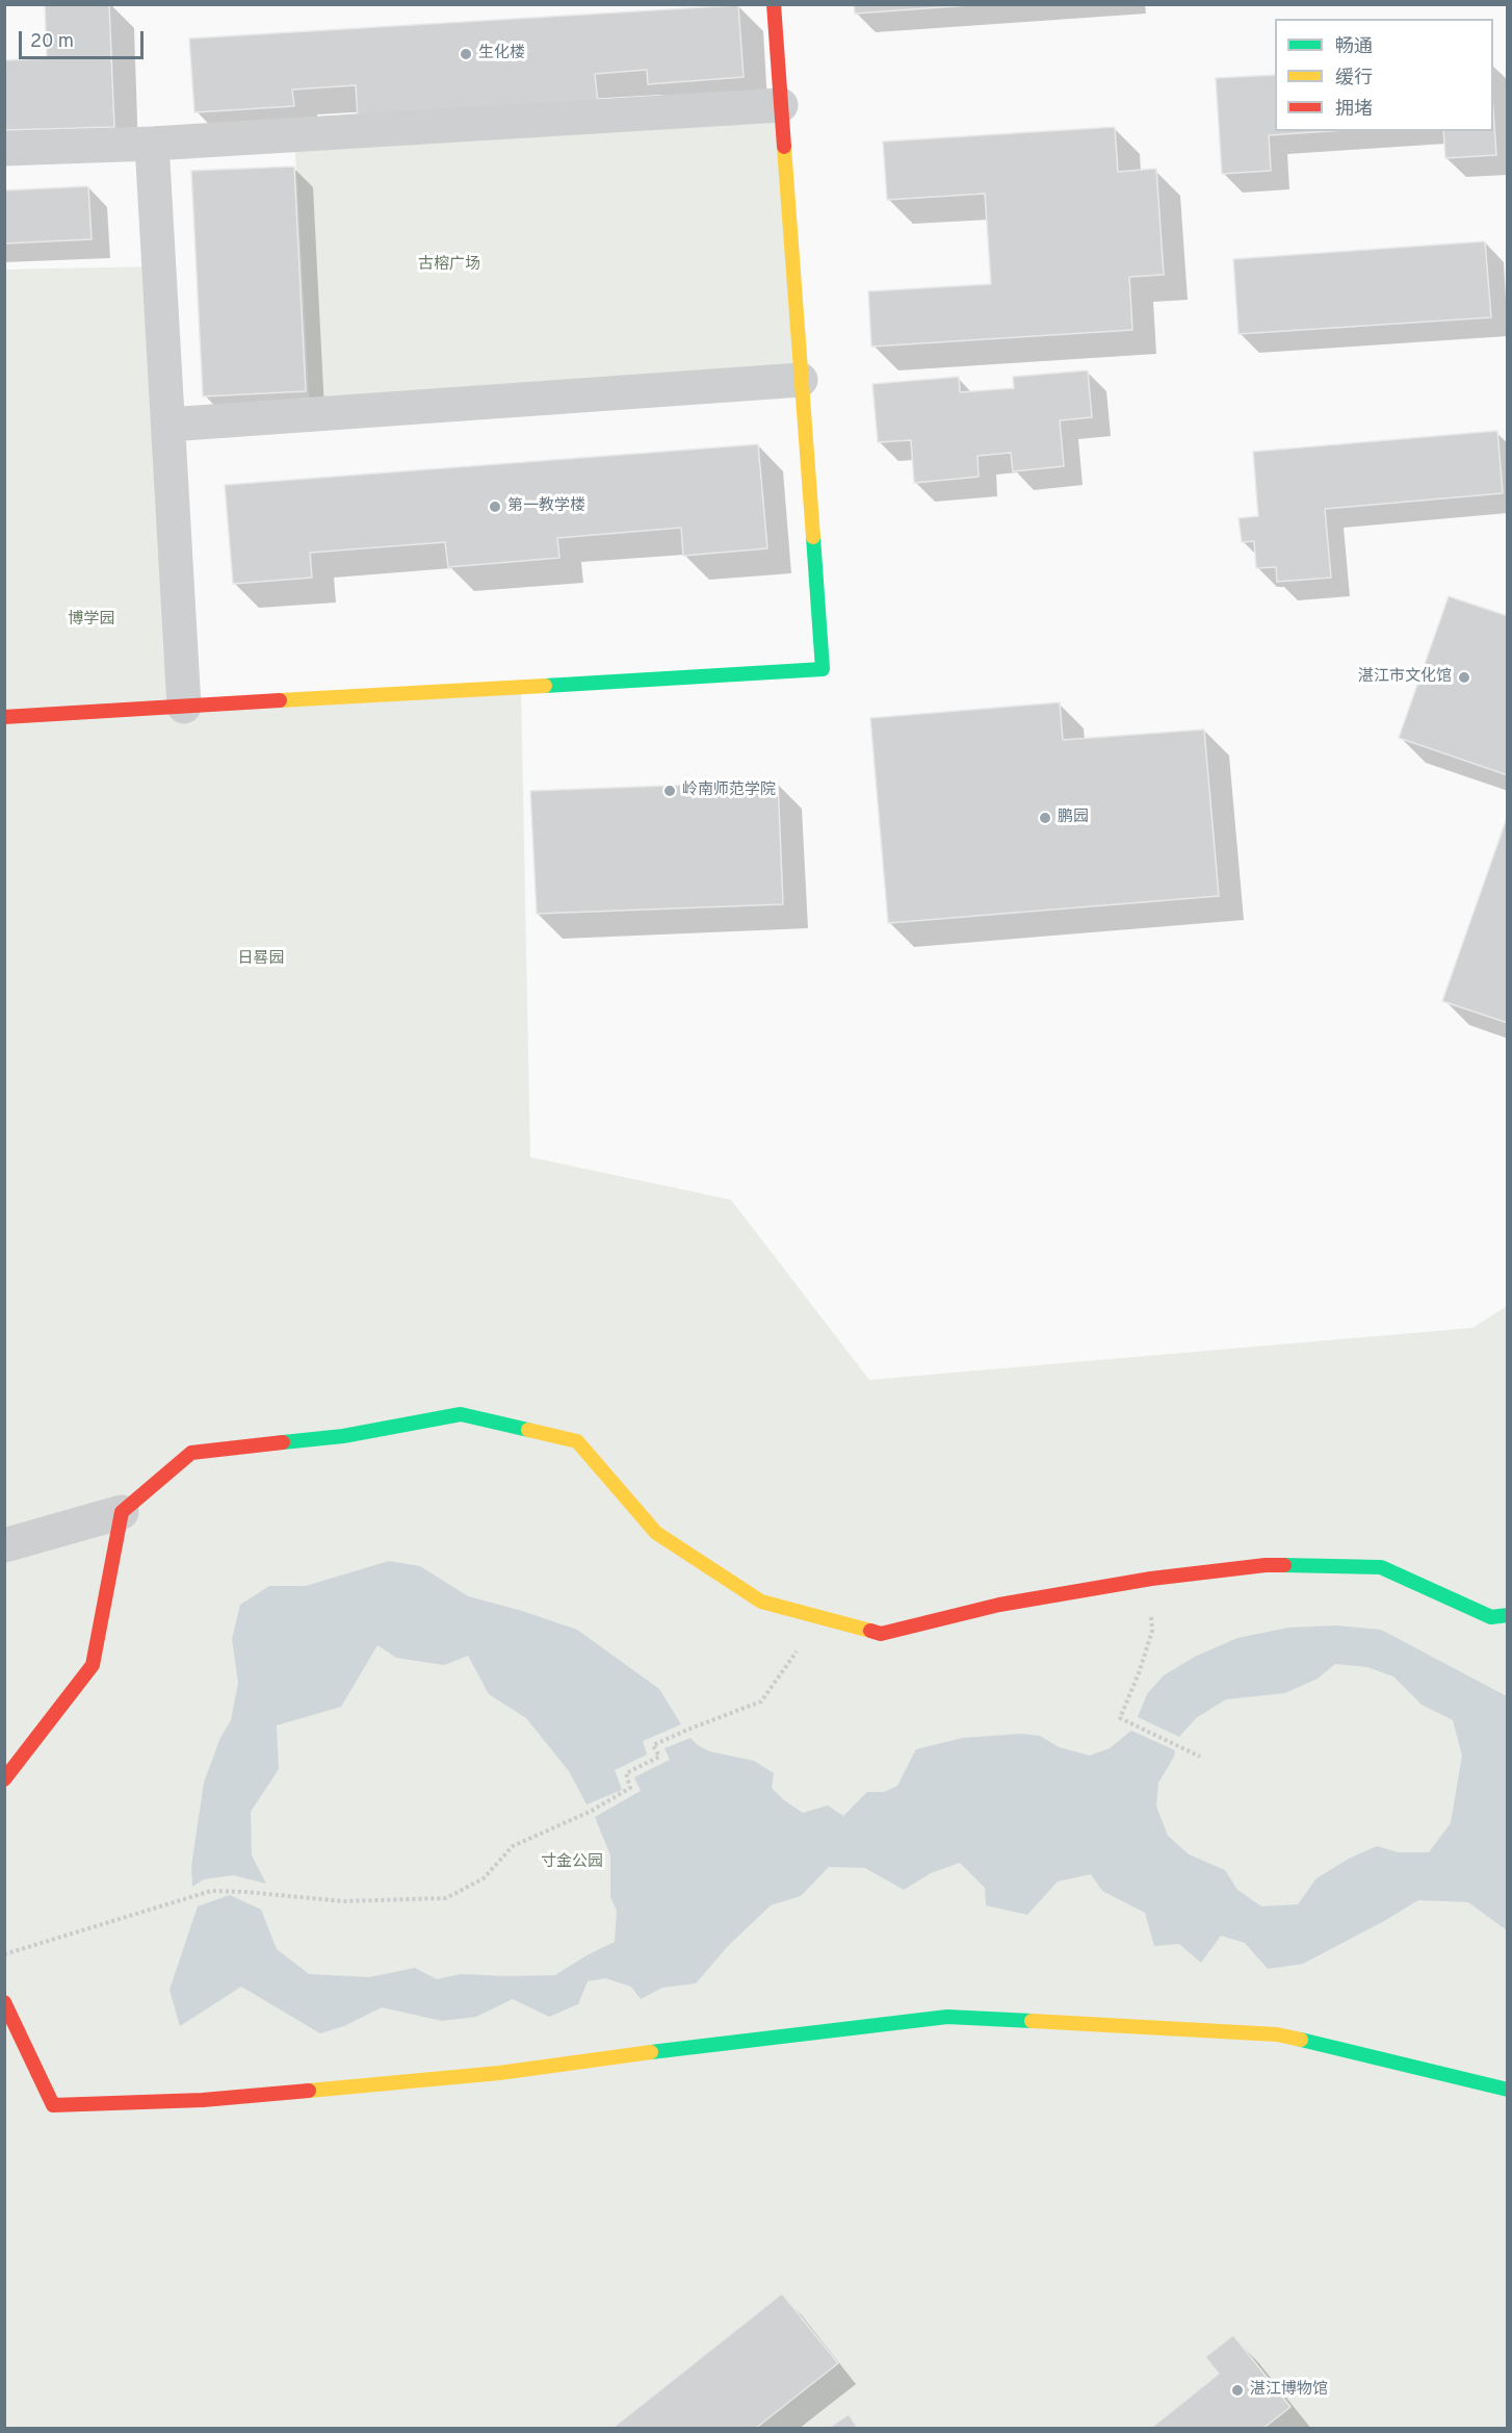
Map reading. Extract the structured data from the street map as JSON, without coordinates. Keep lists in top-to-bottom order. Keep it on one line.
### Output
{"parks":["古榕广场","博学园","日晷园","寸金公园"],"places":["生化楼","第一教学楼","湛江市文化馆","岭南师范学院","鹏园","湛江博物馆"],"legend":["畅通","缓行","拥堵"],"scale_bar":"20 m"}
